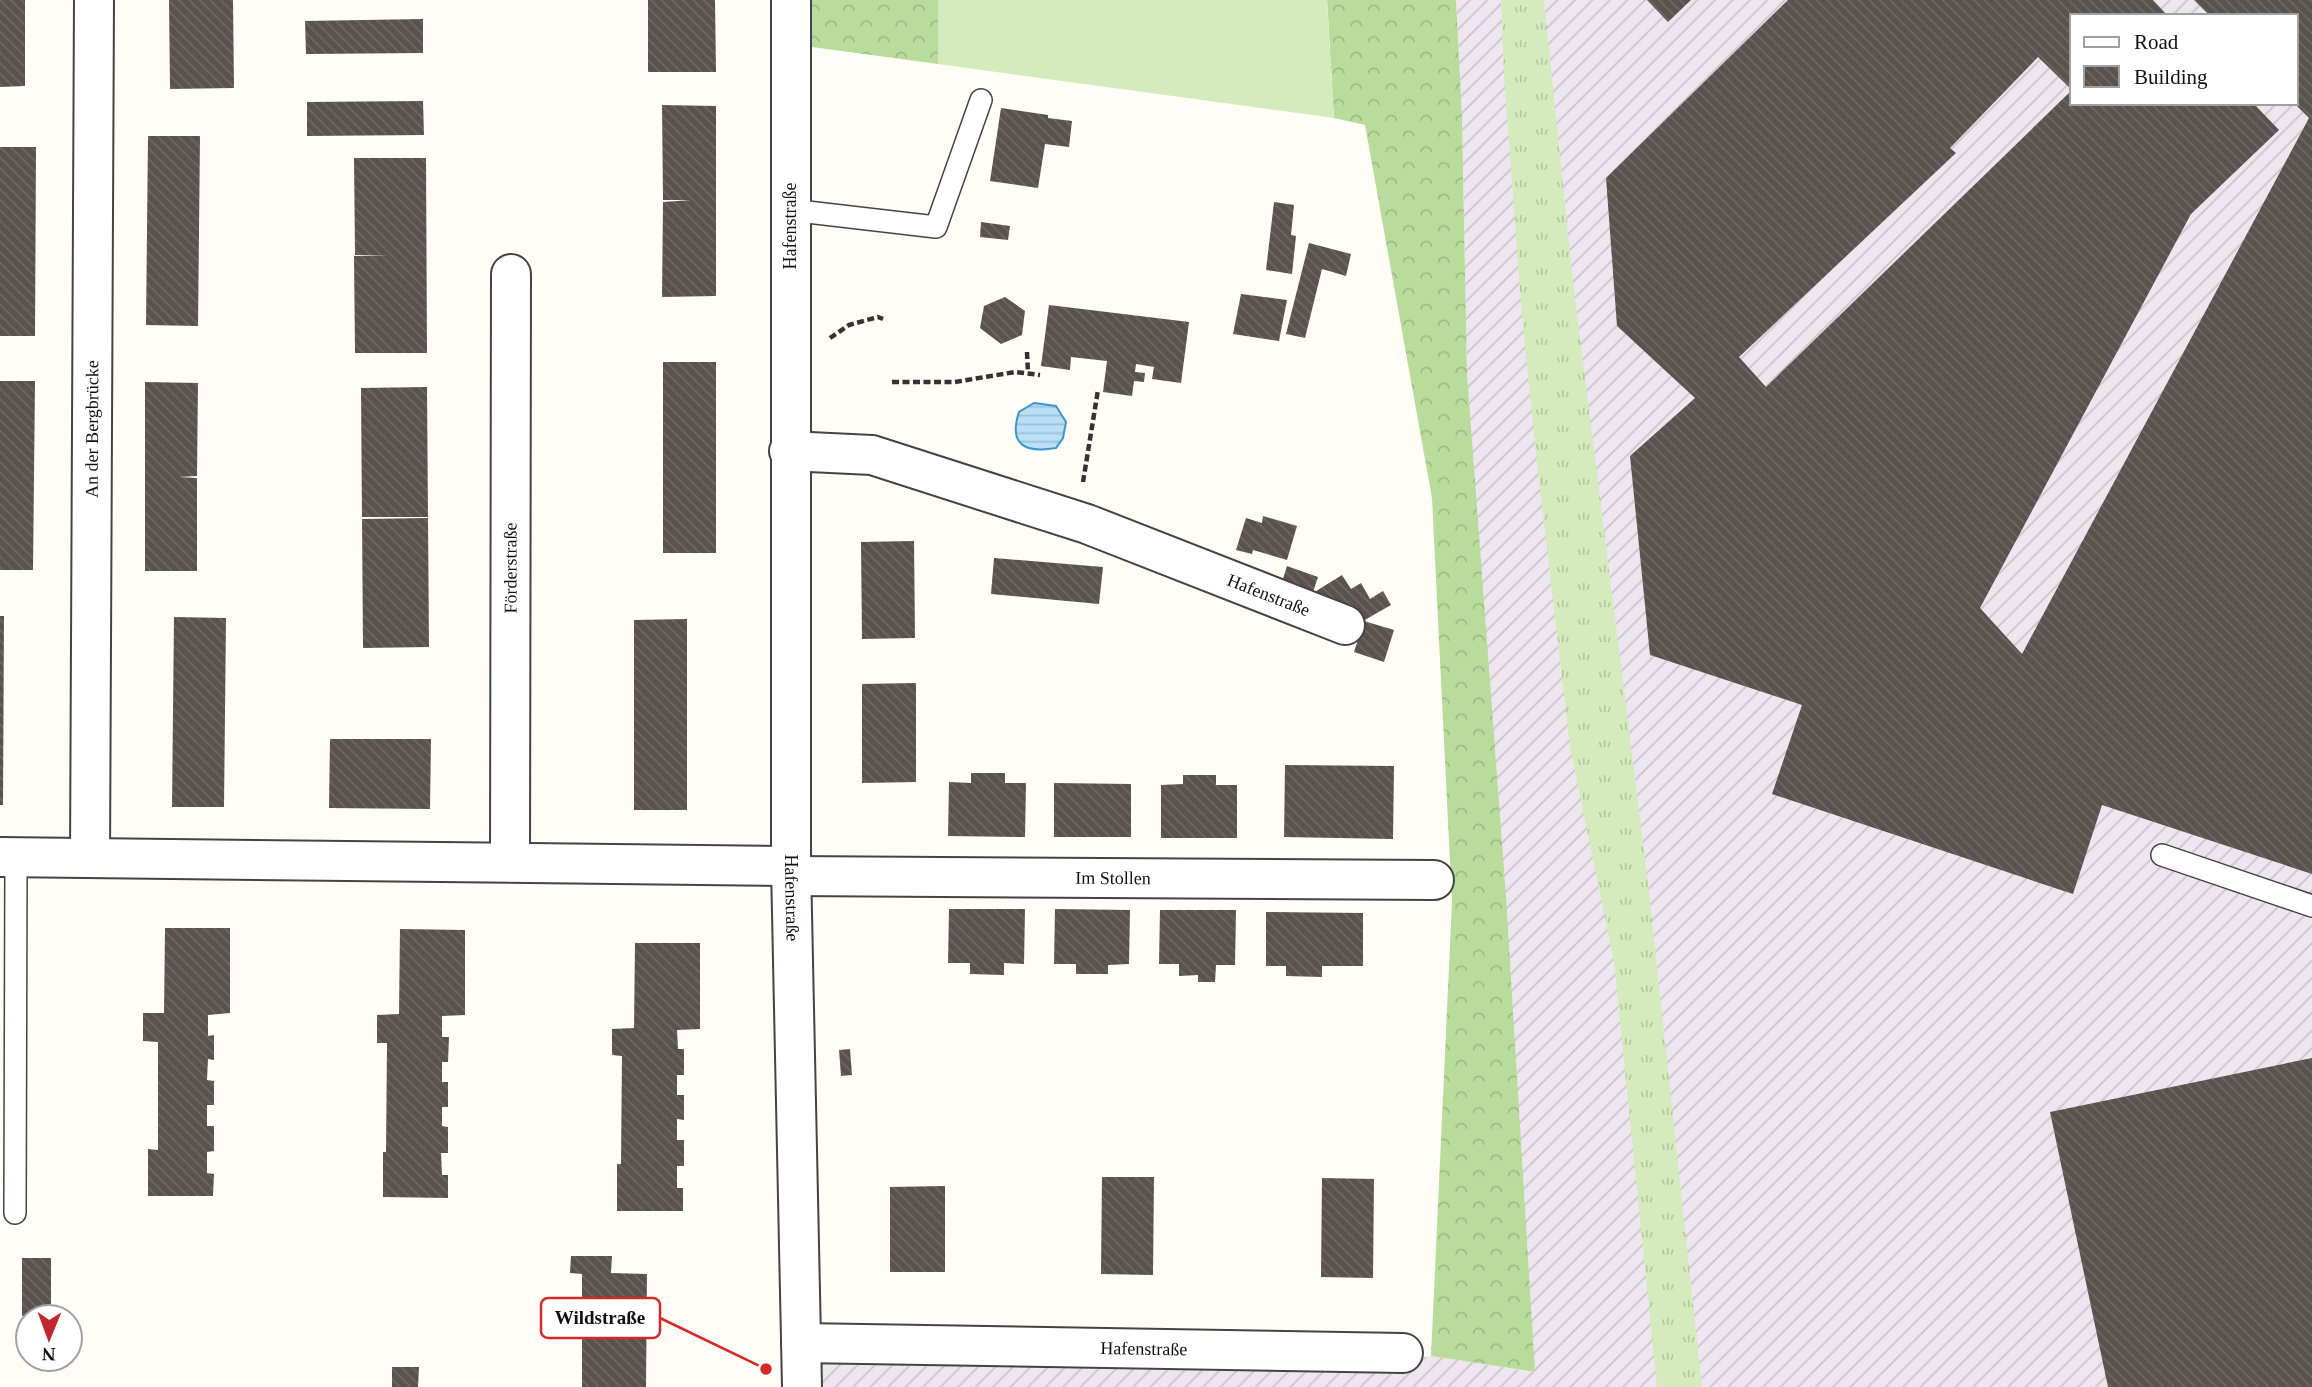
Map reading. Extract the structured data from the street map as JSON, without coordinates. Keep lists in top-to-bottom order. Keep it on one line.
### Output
{"streets":{"street":["Hafenstraße","An der Bergbrücke","Förderstraße","Im Stollen"]},"crossings":[["Hafenstraße","Im Stollen"]],"places":["Wildstraße"],"legend":["Road","Building"],"north":"bottom"}
